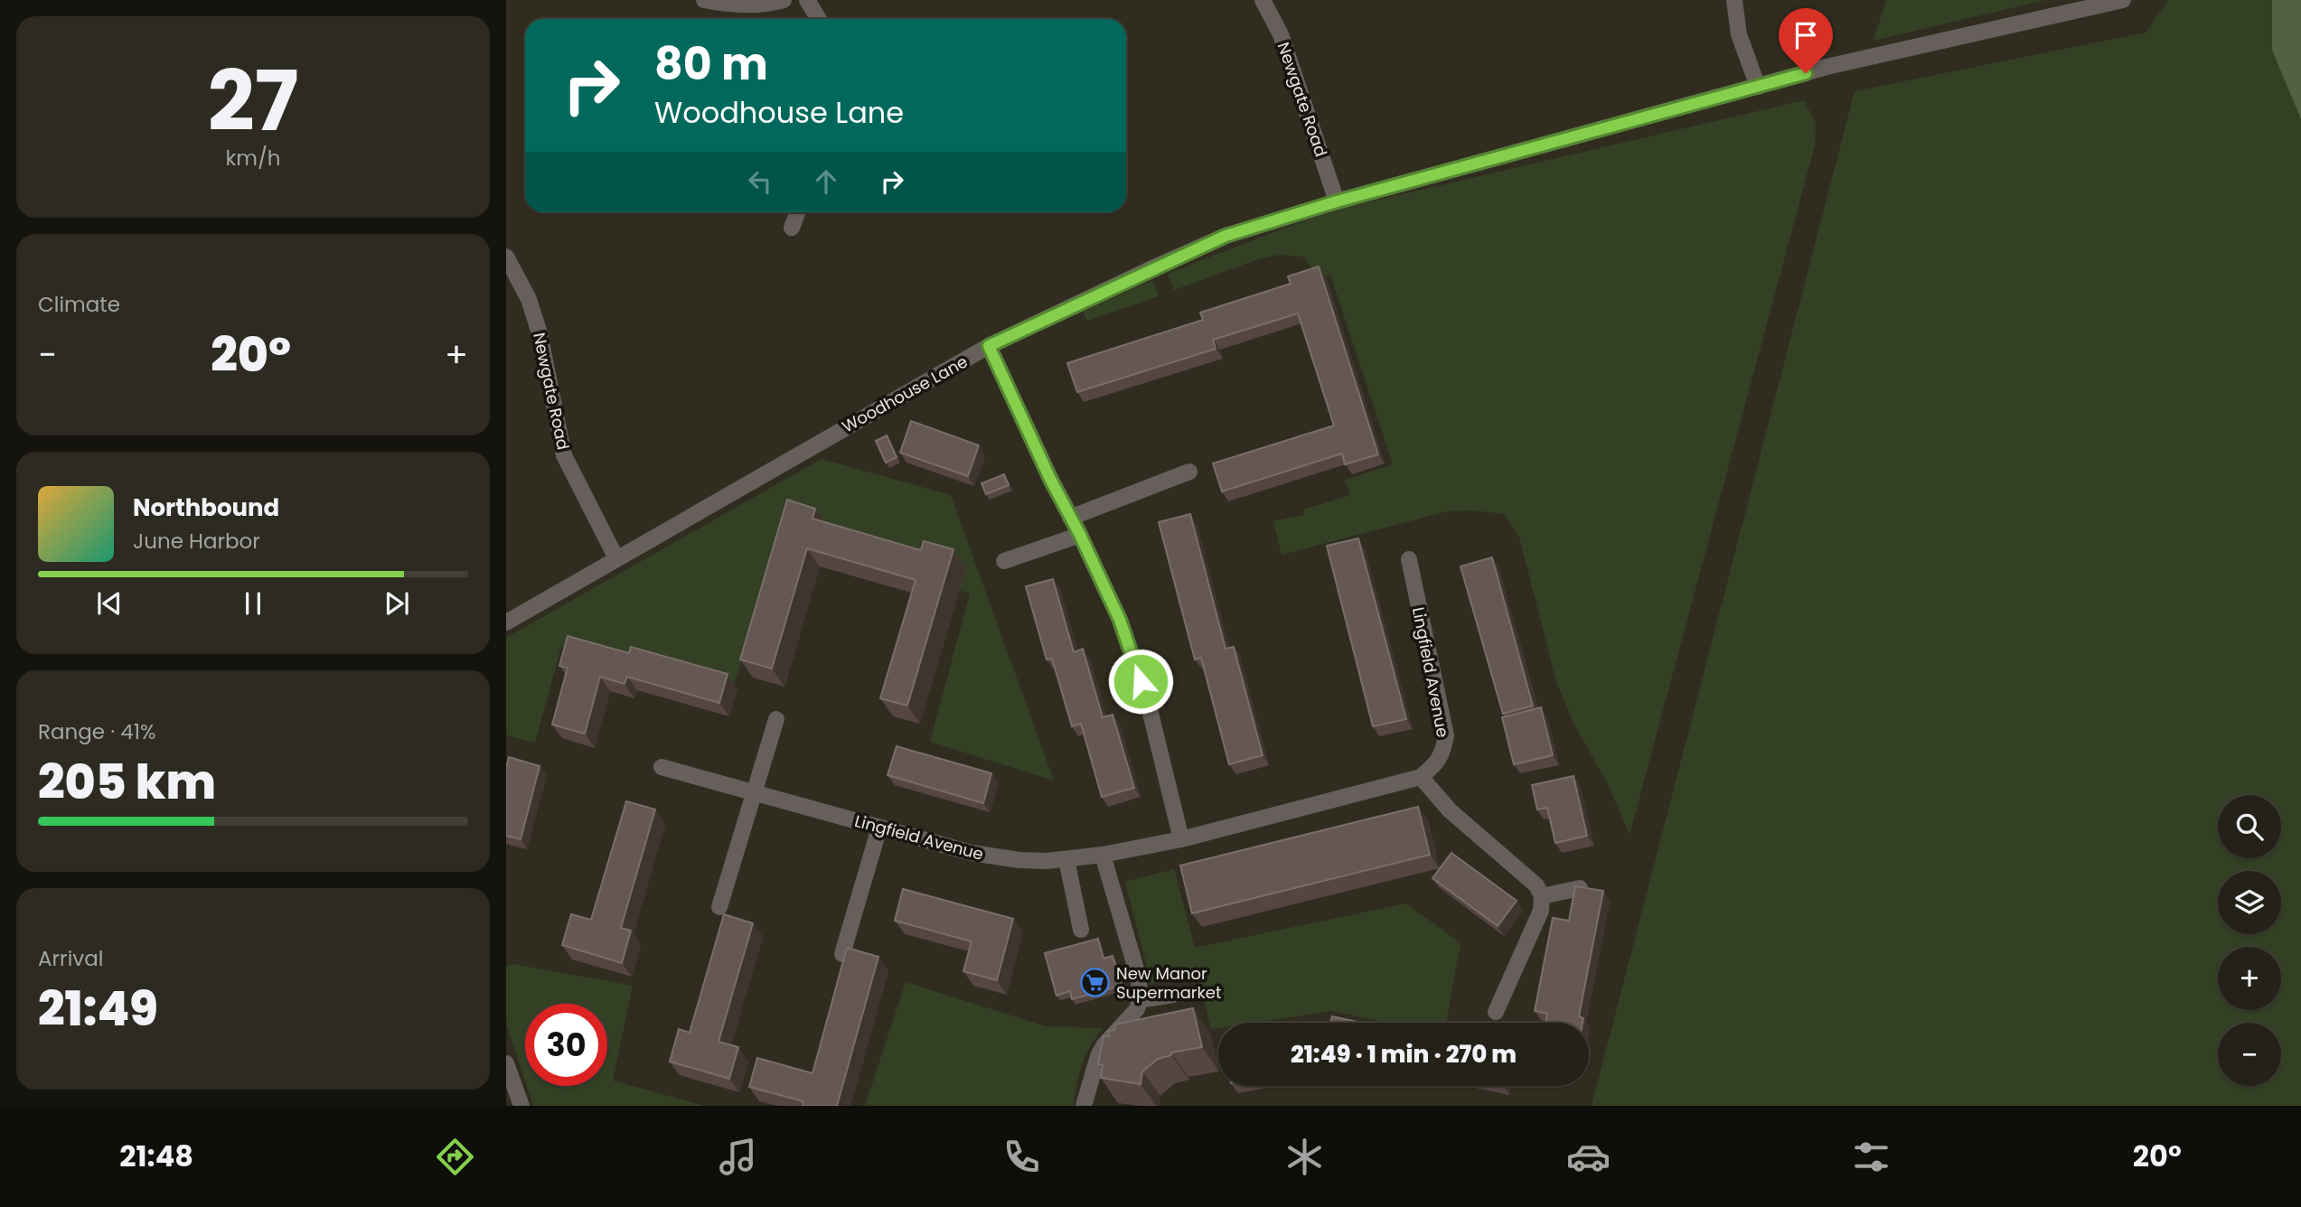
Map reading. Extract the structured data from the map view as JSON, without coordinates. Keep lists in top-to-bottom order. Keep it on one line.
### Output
{"streets":{"street":["Newgate Road","Woodhouse Lane","Lingfield Avenue"]},"crossings":[["Newgate Road","Woodhouse Lane"]],"places":{"supermarket":["New Manor Supermarket"]},"page":{"tile":[["27","km/h"],"Climate",["Range · 41%","205 km"],["Arrival","21:49"]],"turn":["80 m","Woodhouse Lane"],"heat":["−","20°","+"],"song":["Northbound","June Harbor"],"map_buttons":["+","−"],"limit":"30","trip":"21:49 · 1 min · 270 m","tabs":["21:48","20°"]}}
